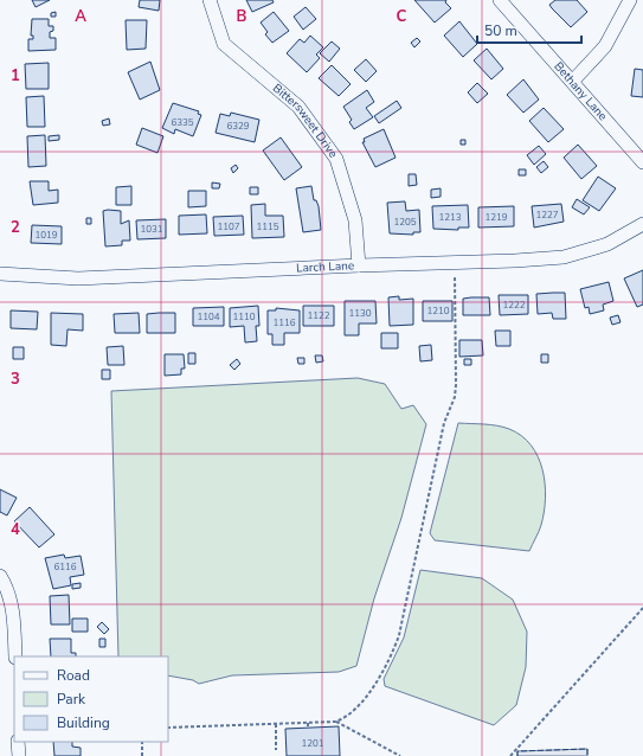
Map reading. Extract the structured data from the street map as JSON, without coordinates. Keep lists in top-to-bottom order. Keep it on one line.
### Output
{"streets":{"street":["Bethany Lane","Bittersweet Drive","Larch Lane"]},"crossings":[["Bittersweet Drive","Larch Lane"]],"house_numbers":["6335","6329","1227","1213","1219","1205","1107","1115","1031","1019","1222","1210","1130","1122","1104","1110","1116","6116","1201"],"legend":["Road","Park","Building"],"scale_bar":"50 m","grid":{"columns":["A","B","C"],"rows":["1","2","3","4"]}}
